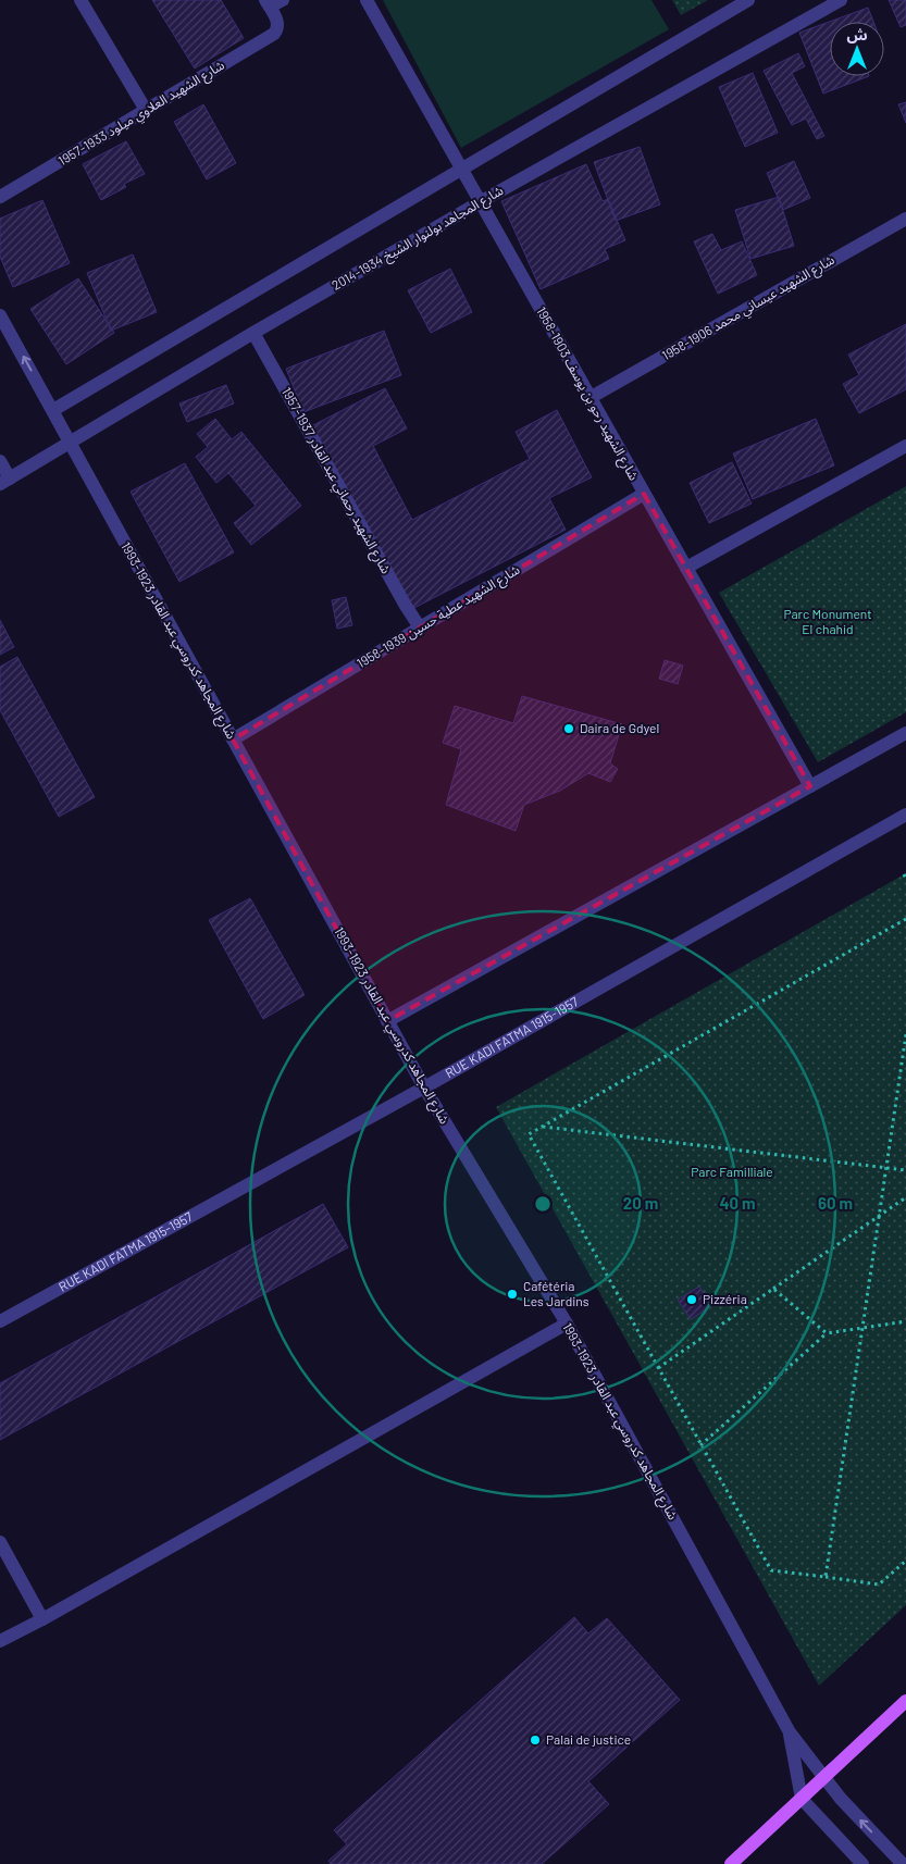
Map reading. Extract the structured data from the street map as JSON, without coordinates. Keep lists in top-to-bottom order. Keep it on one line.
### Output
{"streets":{"street":["شارع الشهيد العلاوي ميلود 1933-1957","شارع المجاهد بولنوار الشيخ 1934-2014","شارع الشهيد عيساني محمد 1906-1958","شارع الشهيد رحو بن يوسف 1903-1958","شارع الشهيد رحماني عبد القادر 1937-1957","شارع الشهيد عطية حسين 1939-1958","شارع المجاهد كدروسي عبد القادر 1923-1993","RUE KADI FATMA 1915-1957"]},"crossings":[["شارع المجاهد بولنوار الشيخ 1934-2014","شارع الشهيد رحو بن يوسف 1903-1958"],["شارع المجاهد بولنوار الشيخ 1934-2014","شارع الشهيد رحماني عبد القادر 1937-1957"],["شارع المجاهد بولنوار الشيخ 1934-2014","شارع المجاهد كدروسي عبد القادر 1923-1993"],["شارع الشهيد عيساني محمد 1906-1958","شارع الشهيد رحو بن يوسف 1903-1958"],["شارع الشهيد رحو بن يوسف 1903-1958","شارع الشهيد عطية حسين 1939-1958"],["شارع الشهيد رحماني عبد القادر 1937-1957","شارع الشهيد عطية حسين 1939-1958"],["شارع الشهيد عطية حسين 1939-1958","شارع المجاهد كدروسي عبد القادر 1923-1993"],["شارع المجاهد كدروسي عبد القادر 1923-1993","RUE KADI FATMA 1915-1957"]],"parks":["Parc Monument El chahid","Parc Familliale"],"places":["Daira de Gdyel","Cafétéria Les Jardins","Pizzéria","Palai de justice"],"north":"top","rings":["20 m","40 m","60 m"]}
